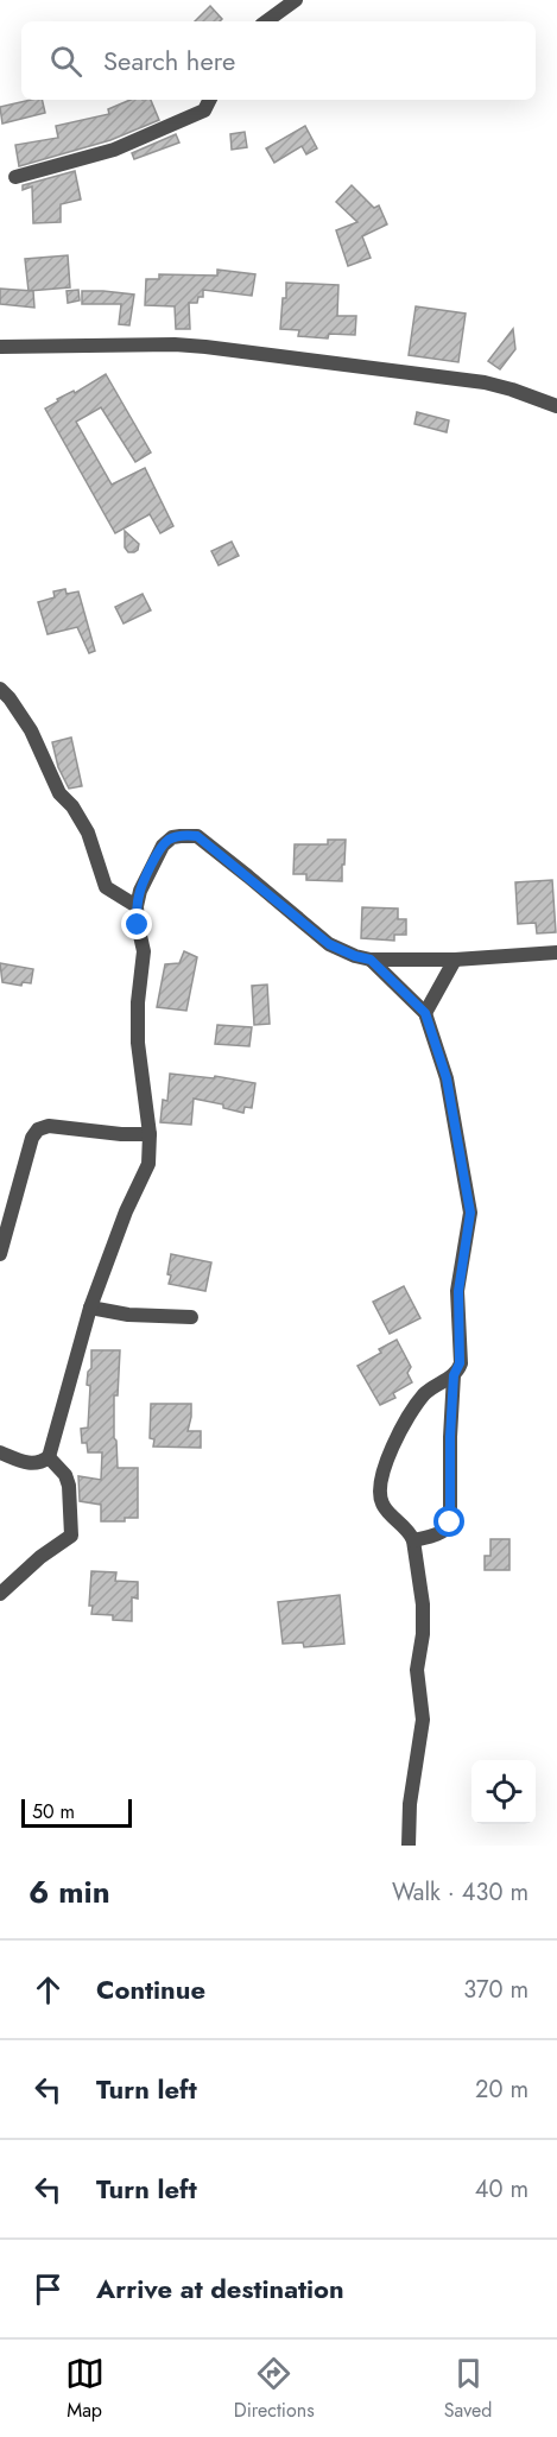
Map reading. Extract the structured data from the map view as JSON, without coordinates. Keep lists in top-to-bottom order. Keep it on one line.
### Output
{"scale_bar":"50 m","page":{"search":"Search here","scale":"50 m","heading":["6 min","Walk · 430 m"],"list":[["Continue","370 m"],["Turn left","20 m"],["Turn left","40 m"],"Arrive at destination"],"nav":["Map","Directions","Saved"]}}
